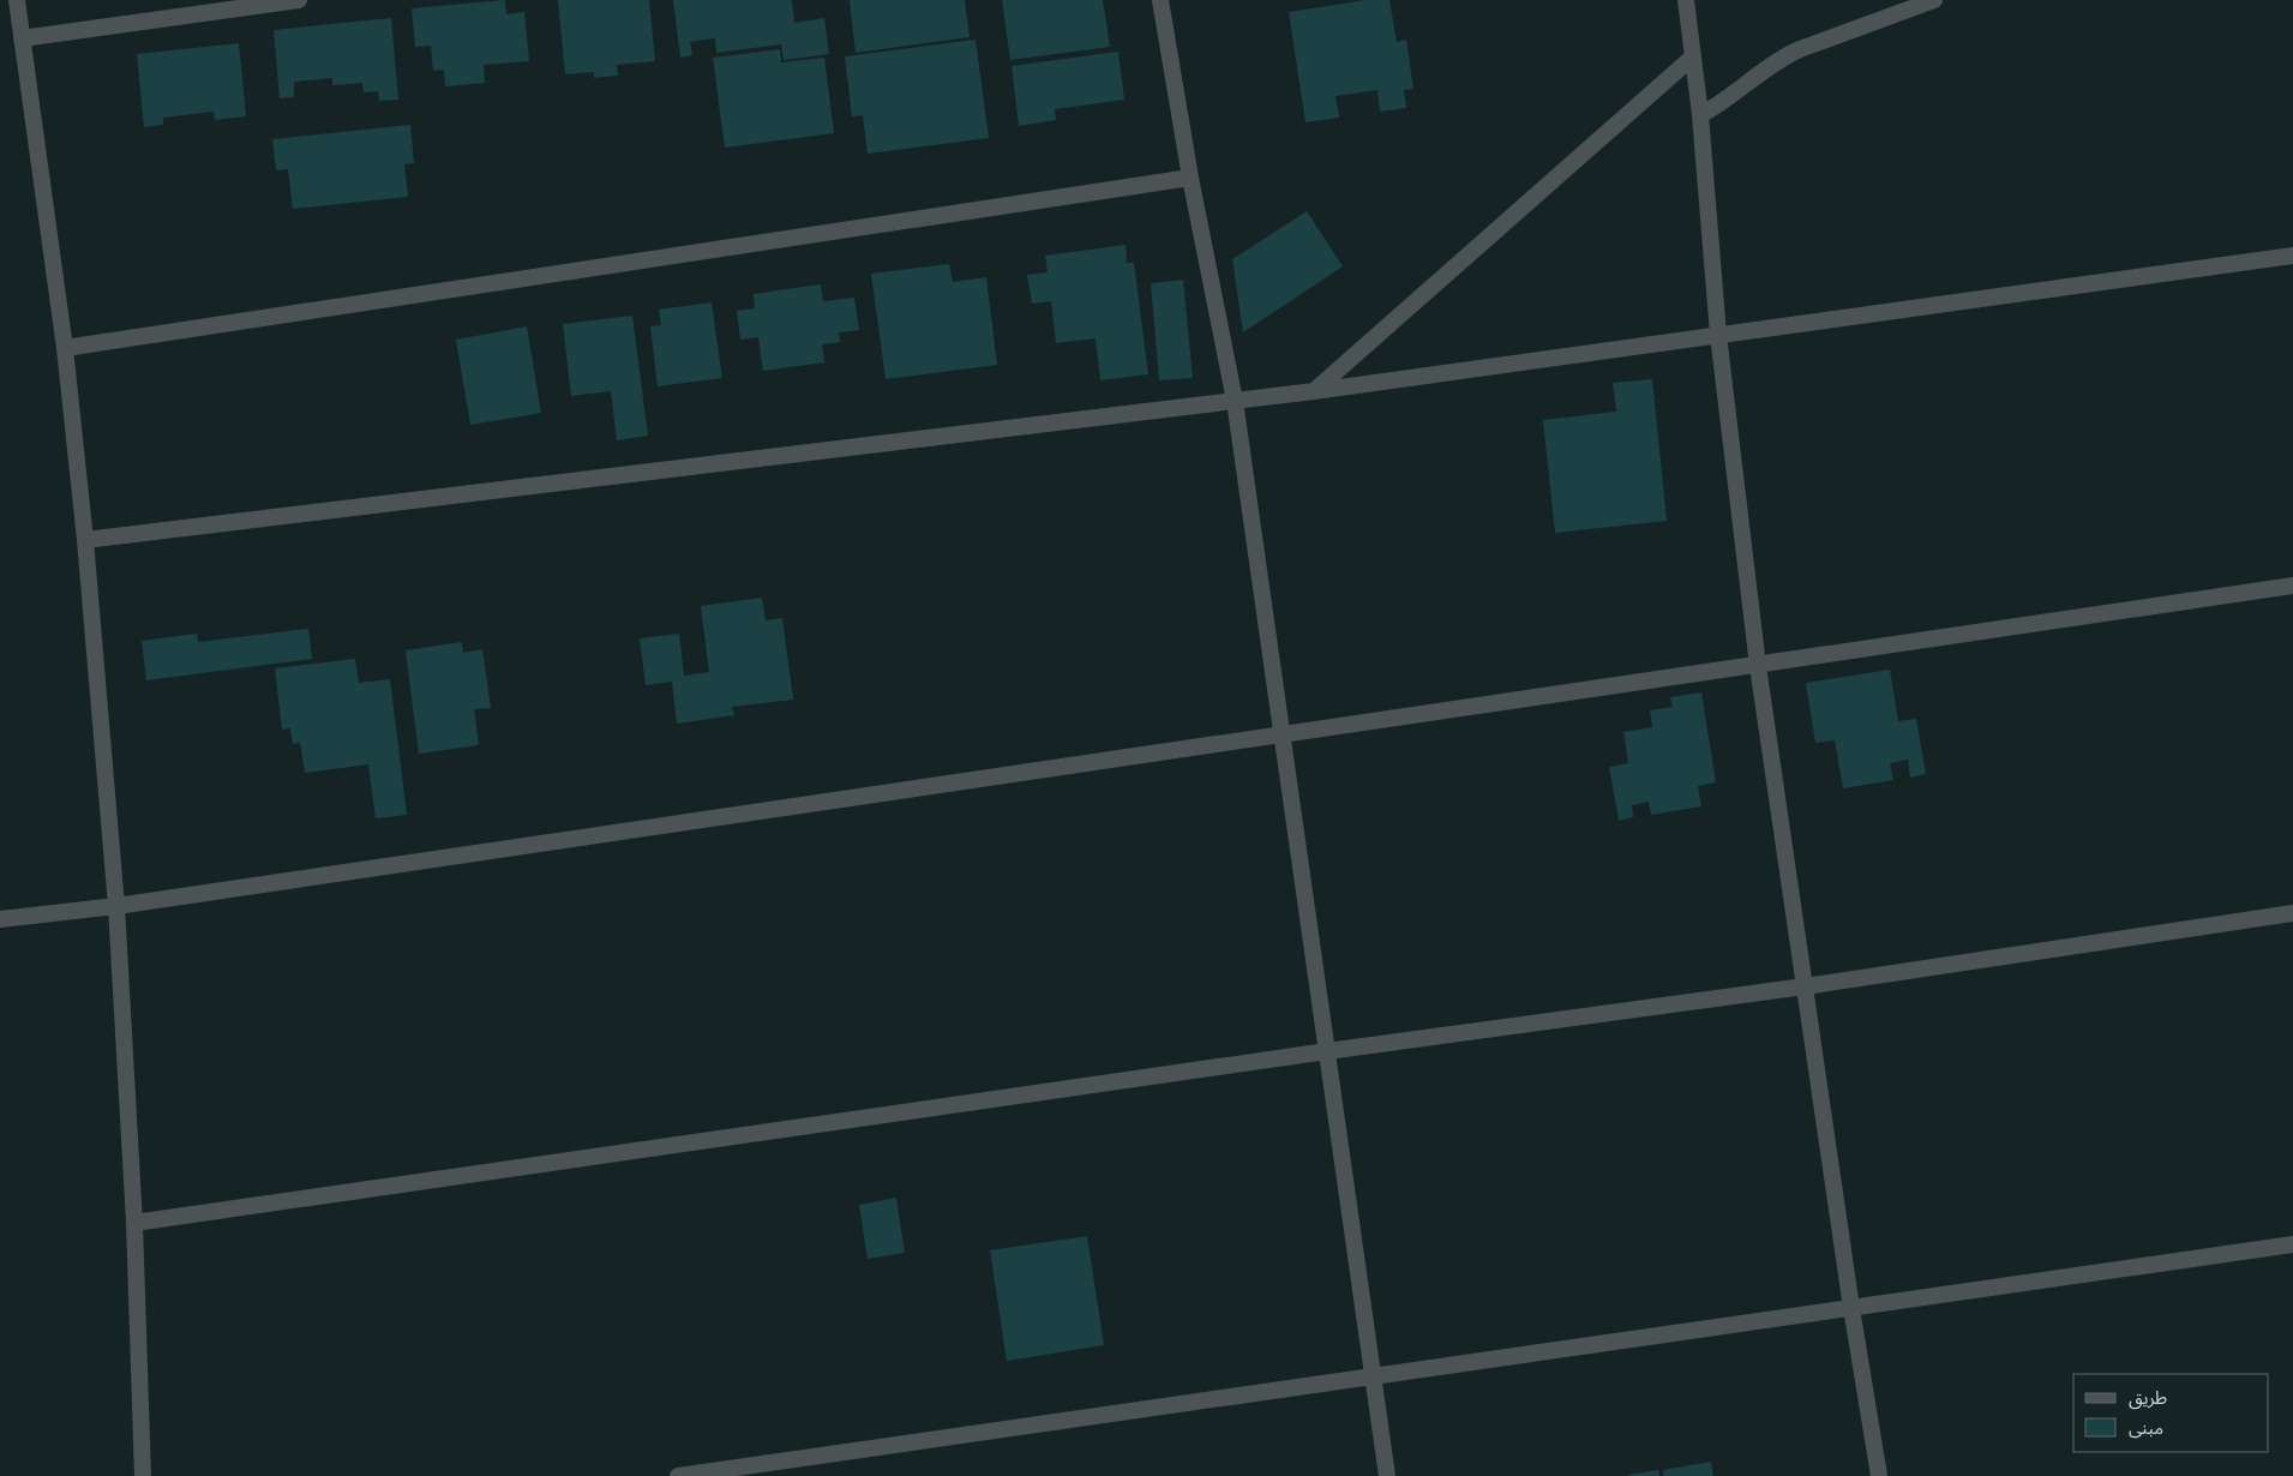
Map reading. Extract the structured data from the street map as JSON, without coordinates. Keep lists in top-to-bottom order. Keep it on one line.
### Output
{"legend":["طريق","مبنى"]}
